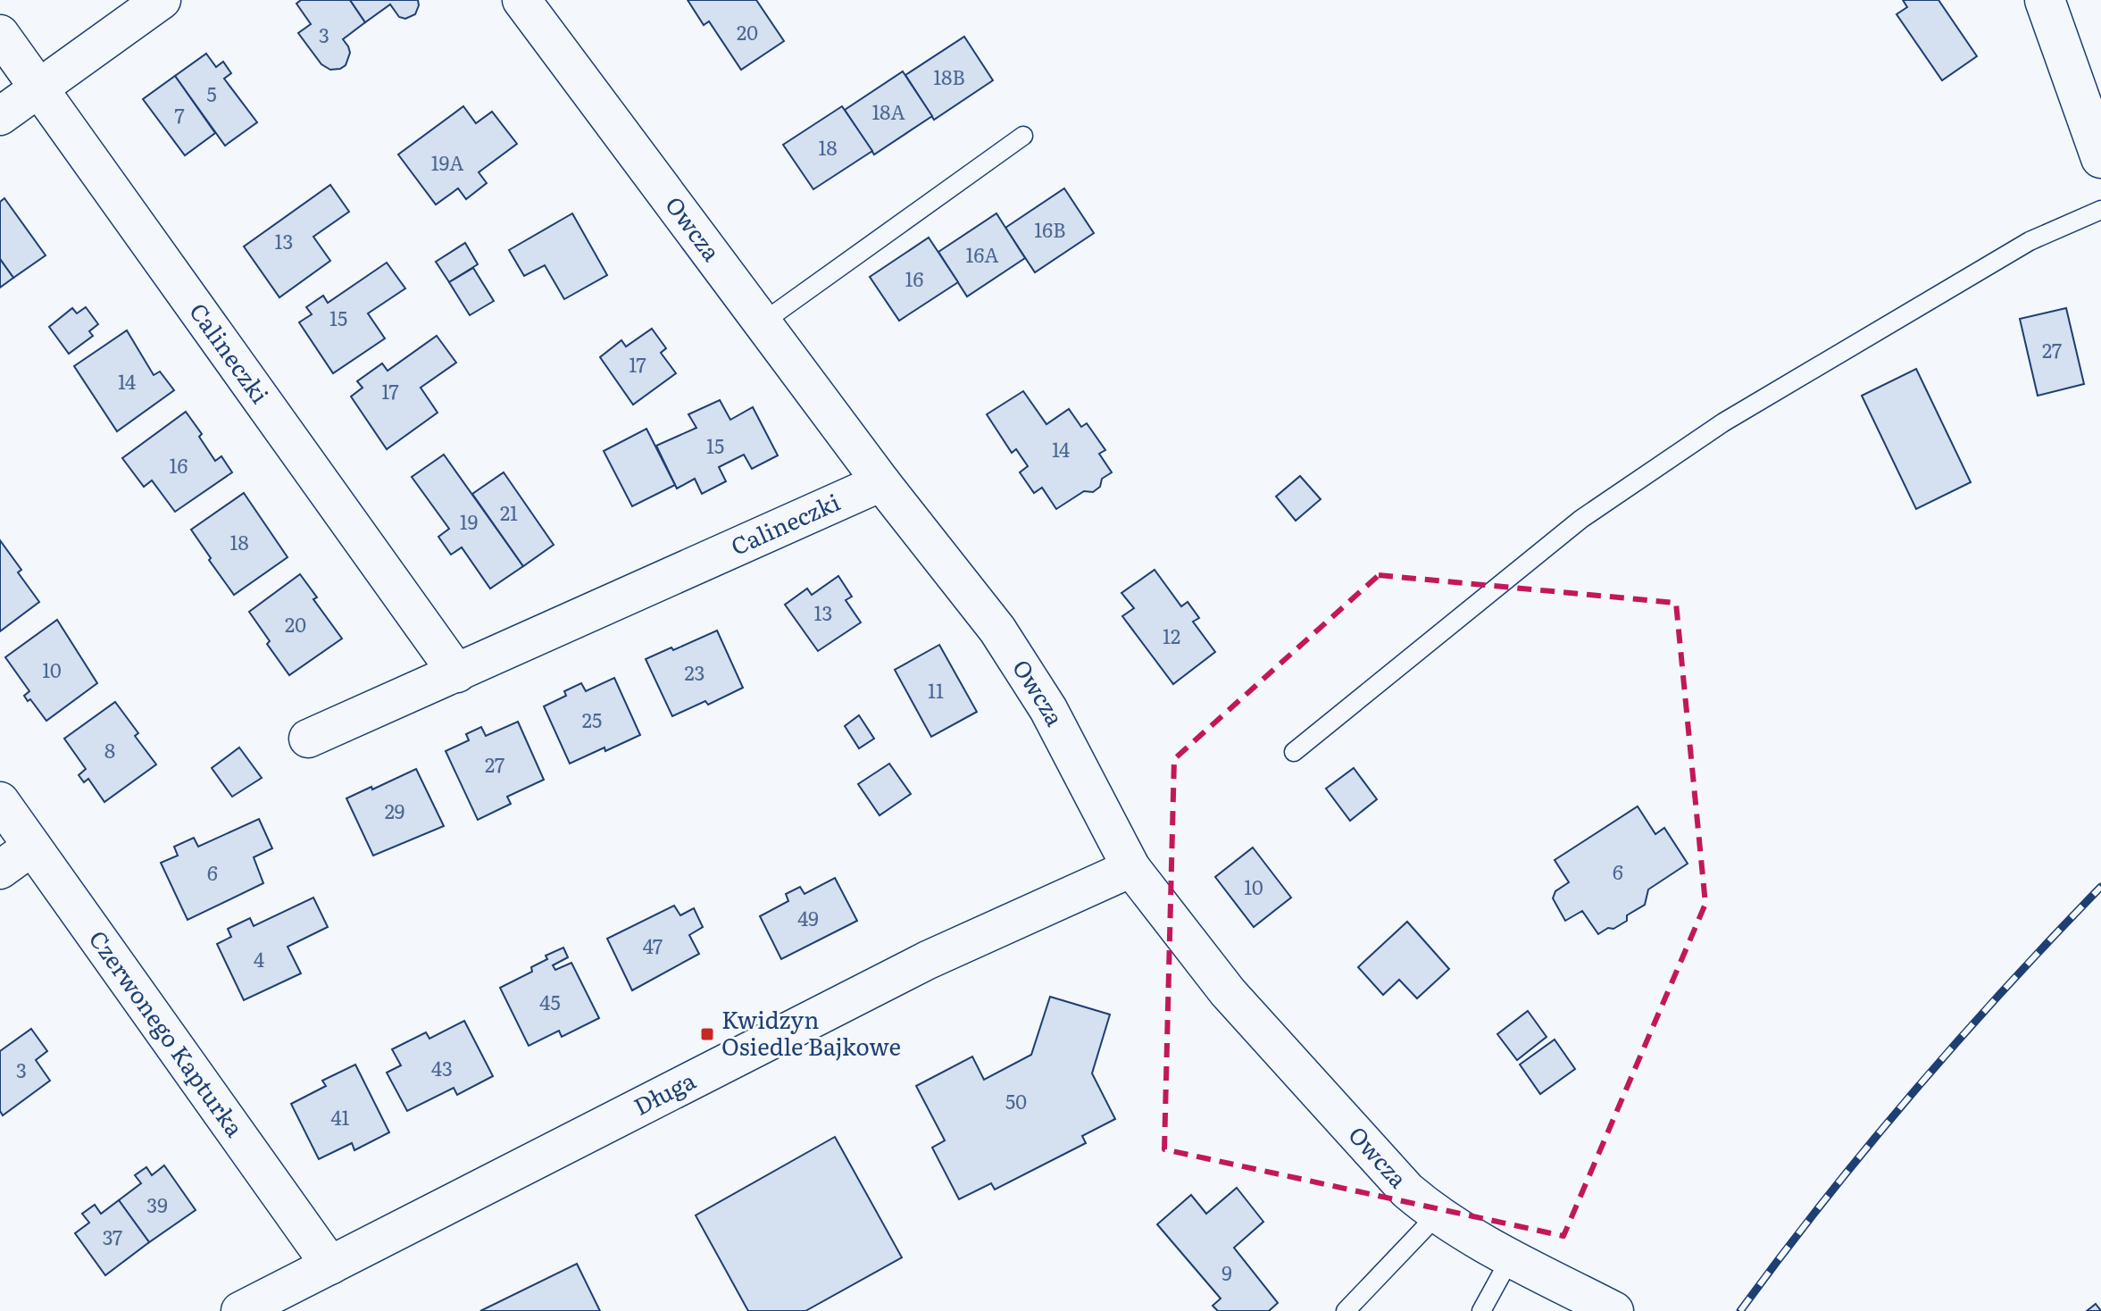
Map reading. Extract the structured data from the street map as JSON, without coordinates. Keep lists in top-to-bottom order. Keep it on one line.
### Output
{"streets":{"street":["Owcza","Calineczki","Czerwonego Kapturka","Długa"]},"crossings":[["Owcza","Calineczki"],["Owcza","Długa"],["Czerwonego Kapturka","Długa"]],"places":{"transit":["Kwidzyn Osiedle Bajkowe"]},"house_numbers":["20","3","18B","5","18A","7","18","19A","16B","13","16A","16","15","27","17","14","17","15","14","16","21","19","18","13","20","12","10","23","11","25","8","27","29","6","6","10","49","47","4","45","43","3","50","41","39","37","9"]}
